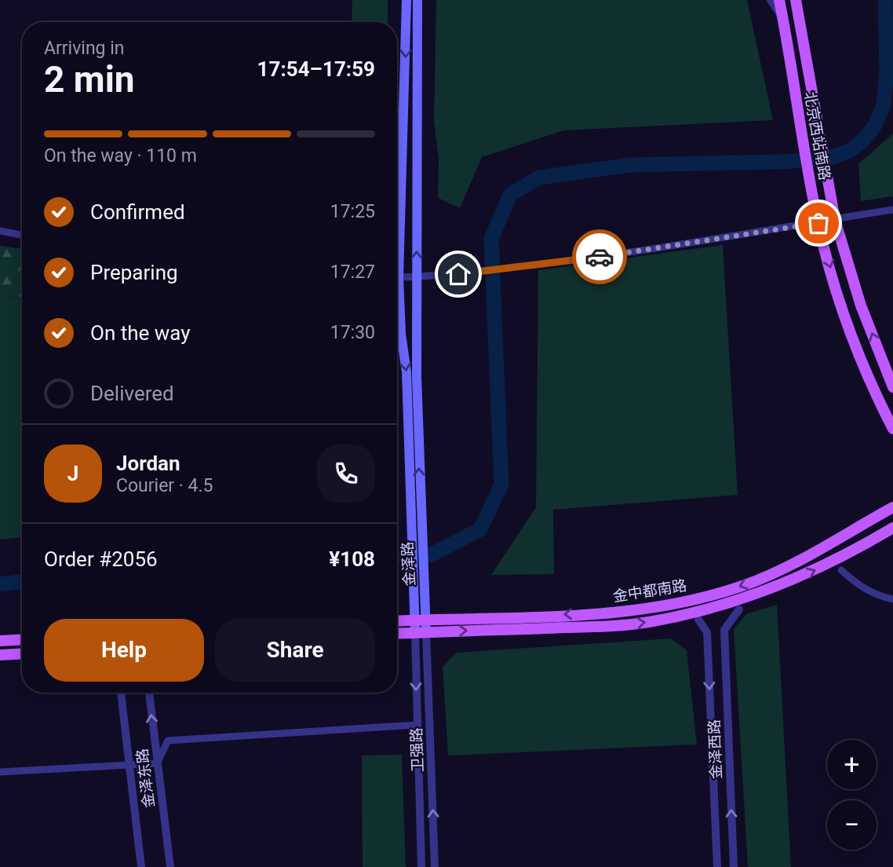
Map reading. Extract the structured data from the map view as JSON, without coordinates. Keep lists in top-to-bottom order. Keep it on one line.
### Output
{"streets":{"main road":["北京西站南路","金泽路","金中都南路"],"street":["金泽西路","卫强路","金泽东路"]},"crossings":[["金泽路","金中都南路"],["金泽路","卫强路"],["金中都南路","卫强路"]],"page":{"heading":["2 min","Arriving in","17:54–17:59"],"panel":["Jordan","Courier · 4.5","Order #2056","¥108"],"bar":"On the way · 110 m","list":[["Confirmed","17:25"],["Preparing","17:27"],["On the way","17:30"],"Delivered"],"round":"J","buttons":["Help","Share"],"map_buttons":["+","−"]}}
